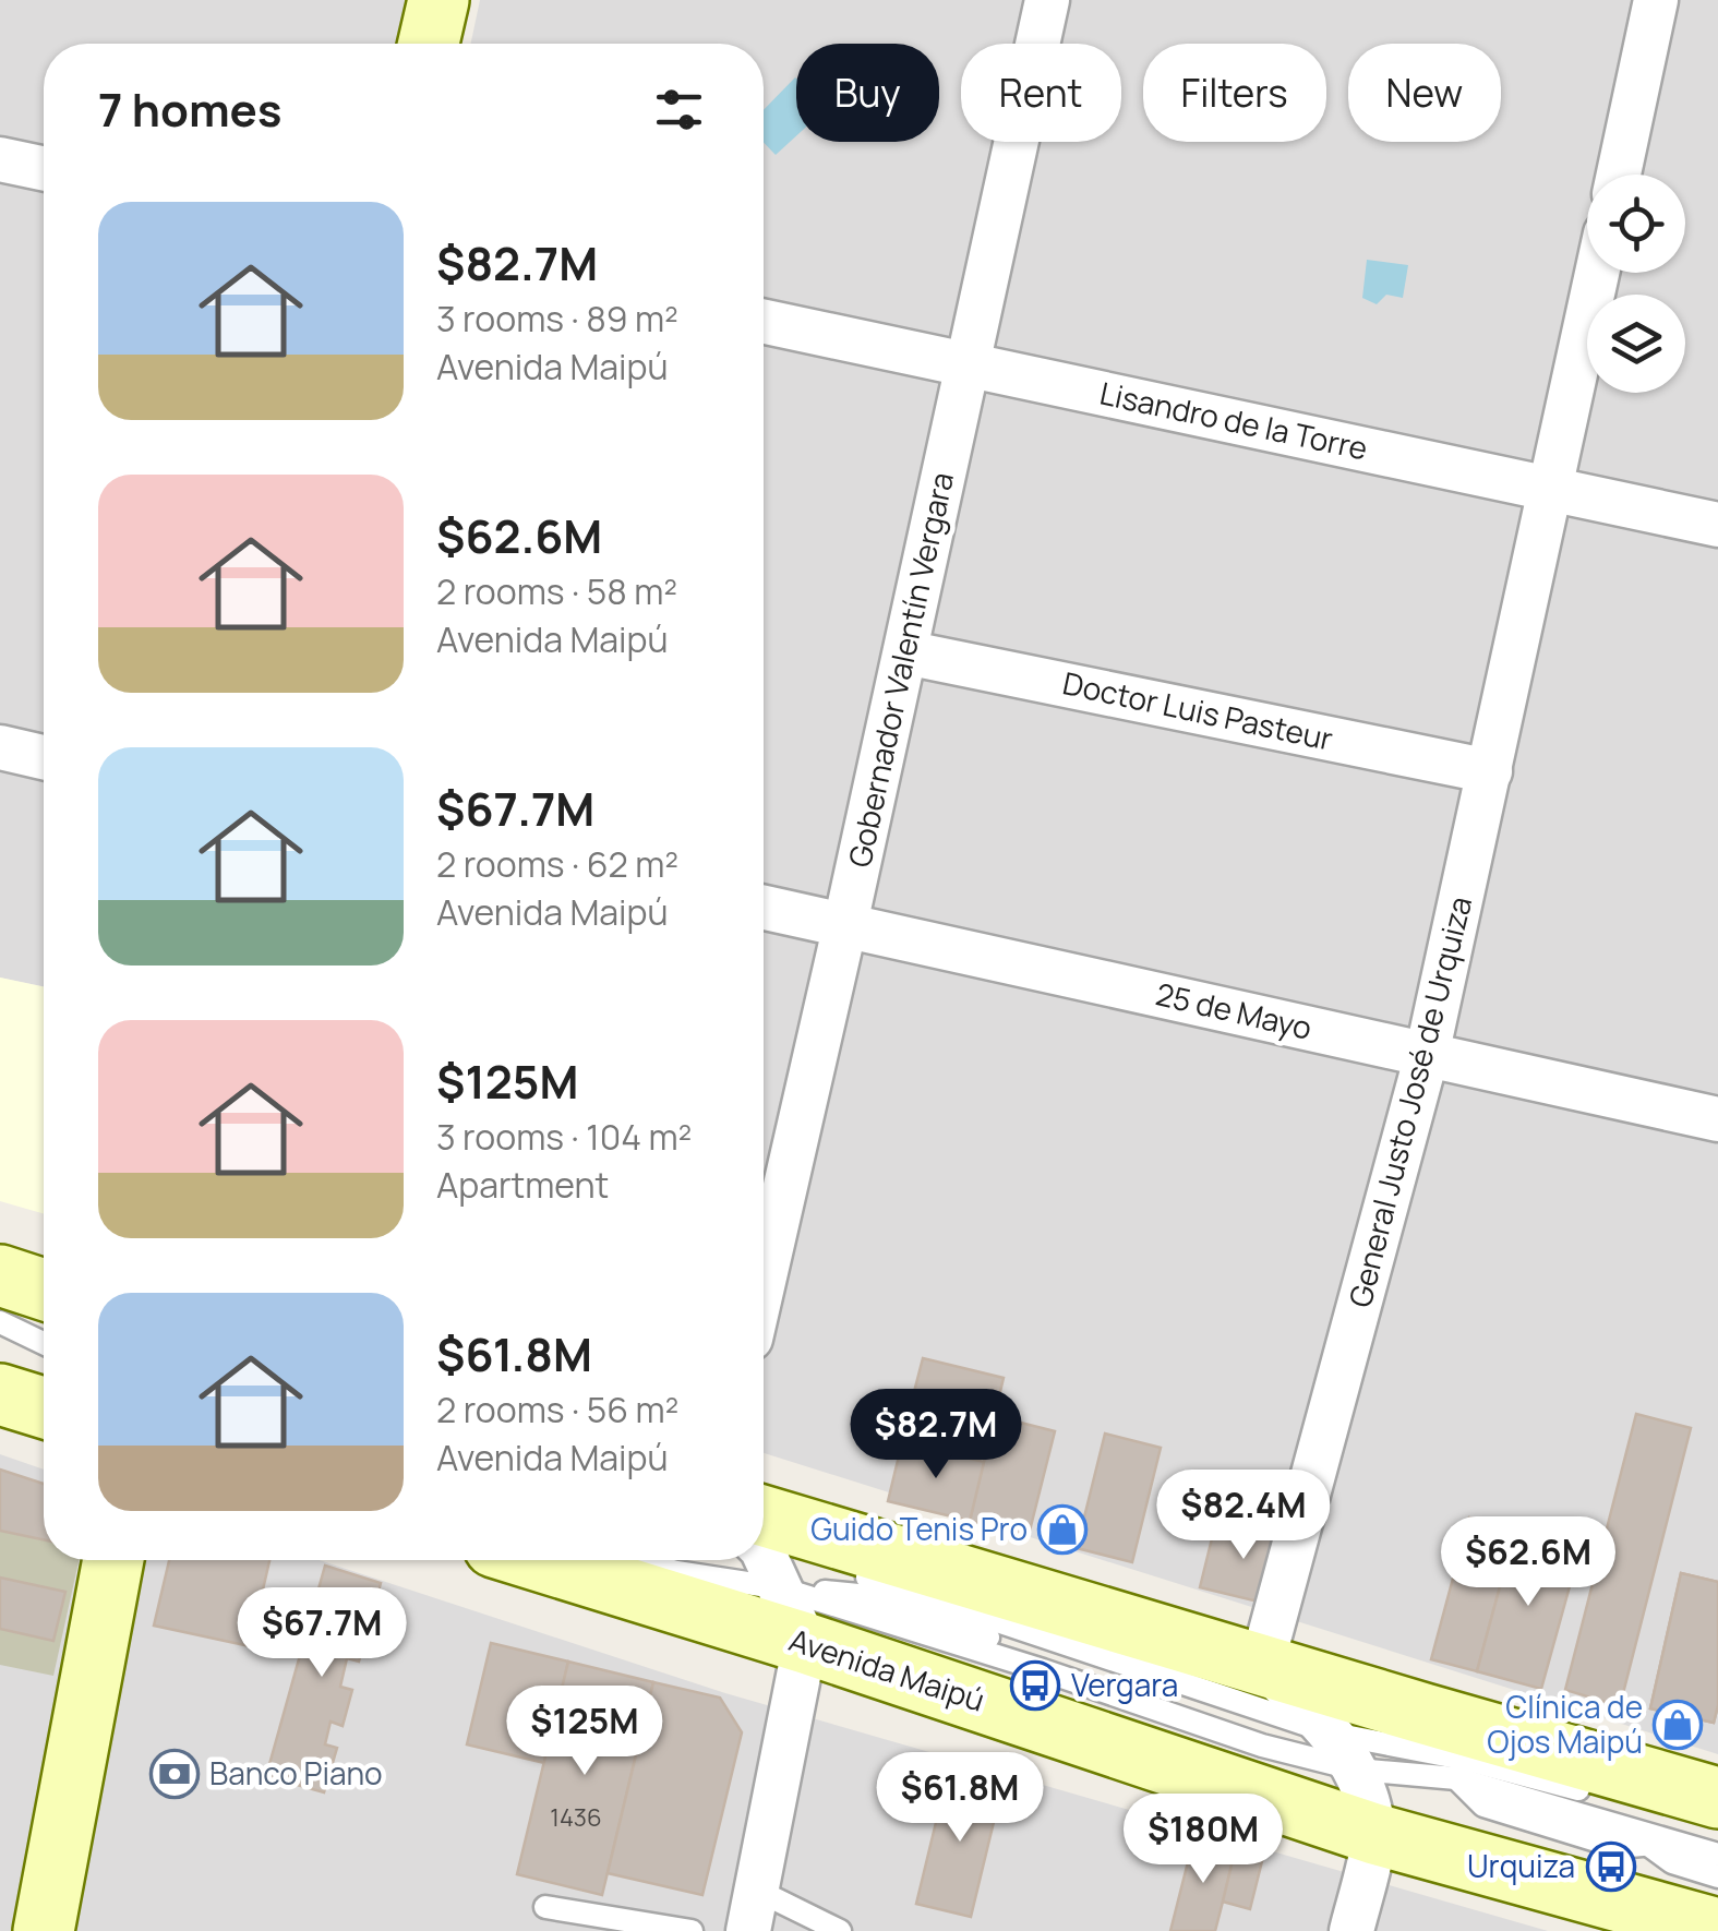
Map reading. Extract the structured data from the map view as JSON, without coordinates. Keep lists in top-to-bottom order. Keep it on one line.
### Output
{"streets":{"main road":["Avenida Maipú"],"street":["Lisandro de la Torre","Gobernador Valentín Vergara","Doctor Luis Pasteur","25 de Mayo","General Justo José de Urquiza"]},"crossings":[["Lisandro de la Torre","Gobernador Valentín Vergara"],["Lisandro de la Torre","General Justo José de Urquiza"],["Gobernador Valentín Vergara","Doctor Luis Pasteur"],["Gobernador Valentín Vergara","25 de Mayo"],["Doctor Luis Pasteur","General Justo José de Urquiza"],["25 de Mayo","General Justo José de Urquiza"]],"places":{"shop":["Guido Tenis Pro","Clínica de Ojos Maipú"],"bus stop":["Vergara","Urquiza"],"bank":["Banco Piano"]},"house_numbers":["1436"],"page":{"chip":["Buy","Rent","Filters","New"],"heading":"7 homes","list":[{"name":"$82.7M","note":"3 rooms · 89 m² · Avenida Maipú"},{"name":"$62.6M","note":"2 rooms · 58 m² · Avenida Maipú"},{"name":"$67.7M","note":"2 rooms · 62 m² · Avenida Maipú"},{"name":"$125M","note":"3 rooms · 104 m² · Apartment"},{"name":"$61.8M","note":"2 rooms · 56 m² · Avenida Maipú"}],"price":["$82.7M","$82.4M","$62.6M","$67.7M","$125M","$61.8M","$180M"]}}
